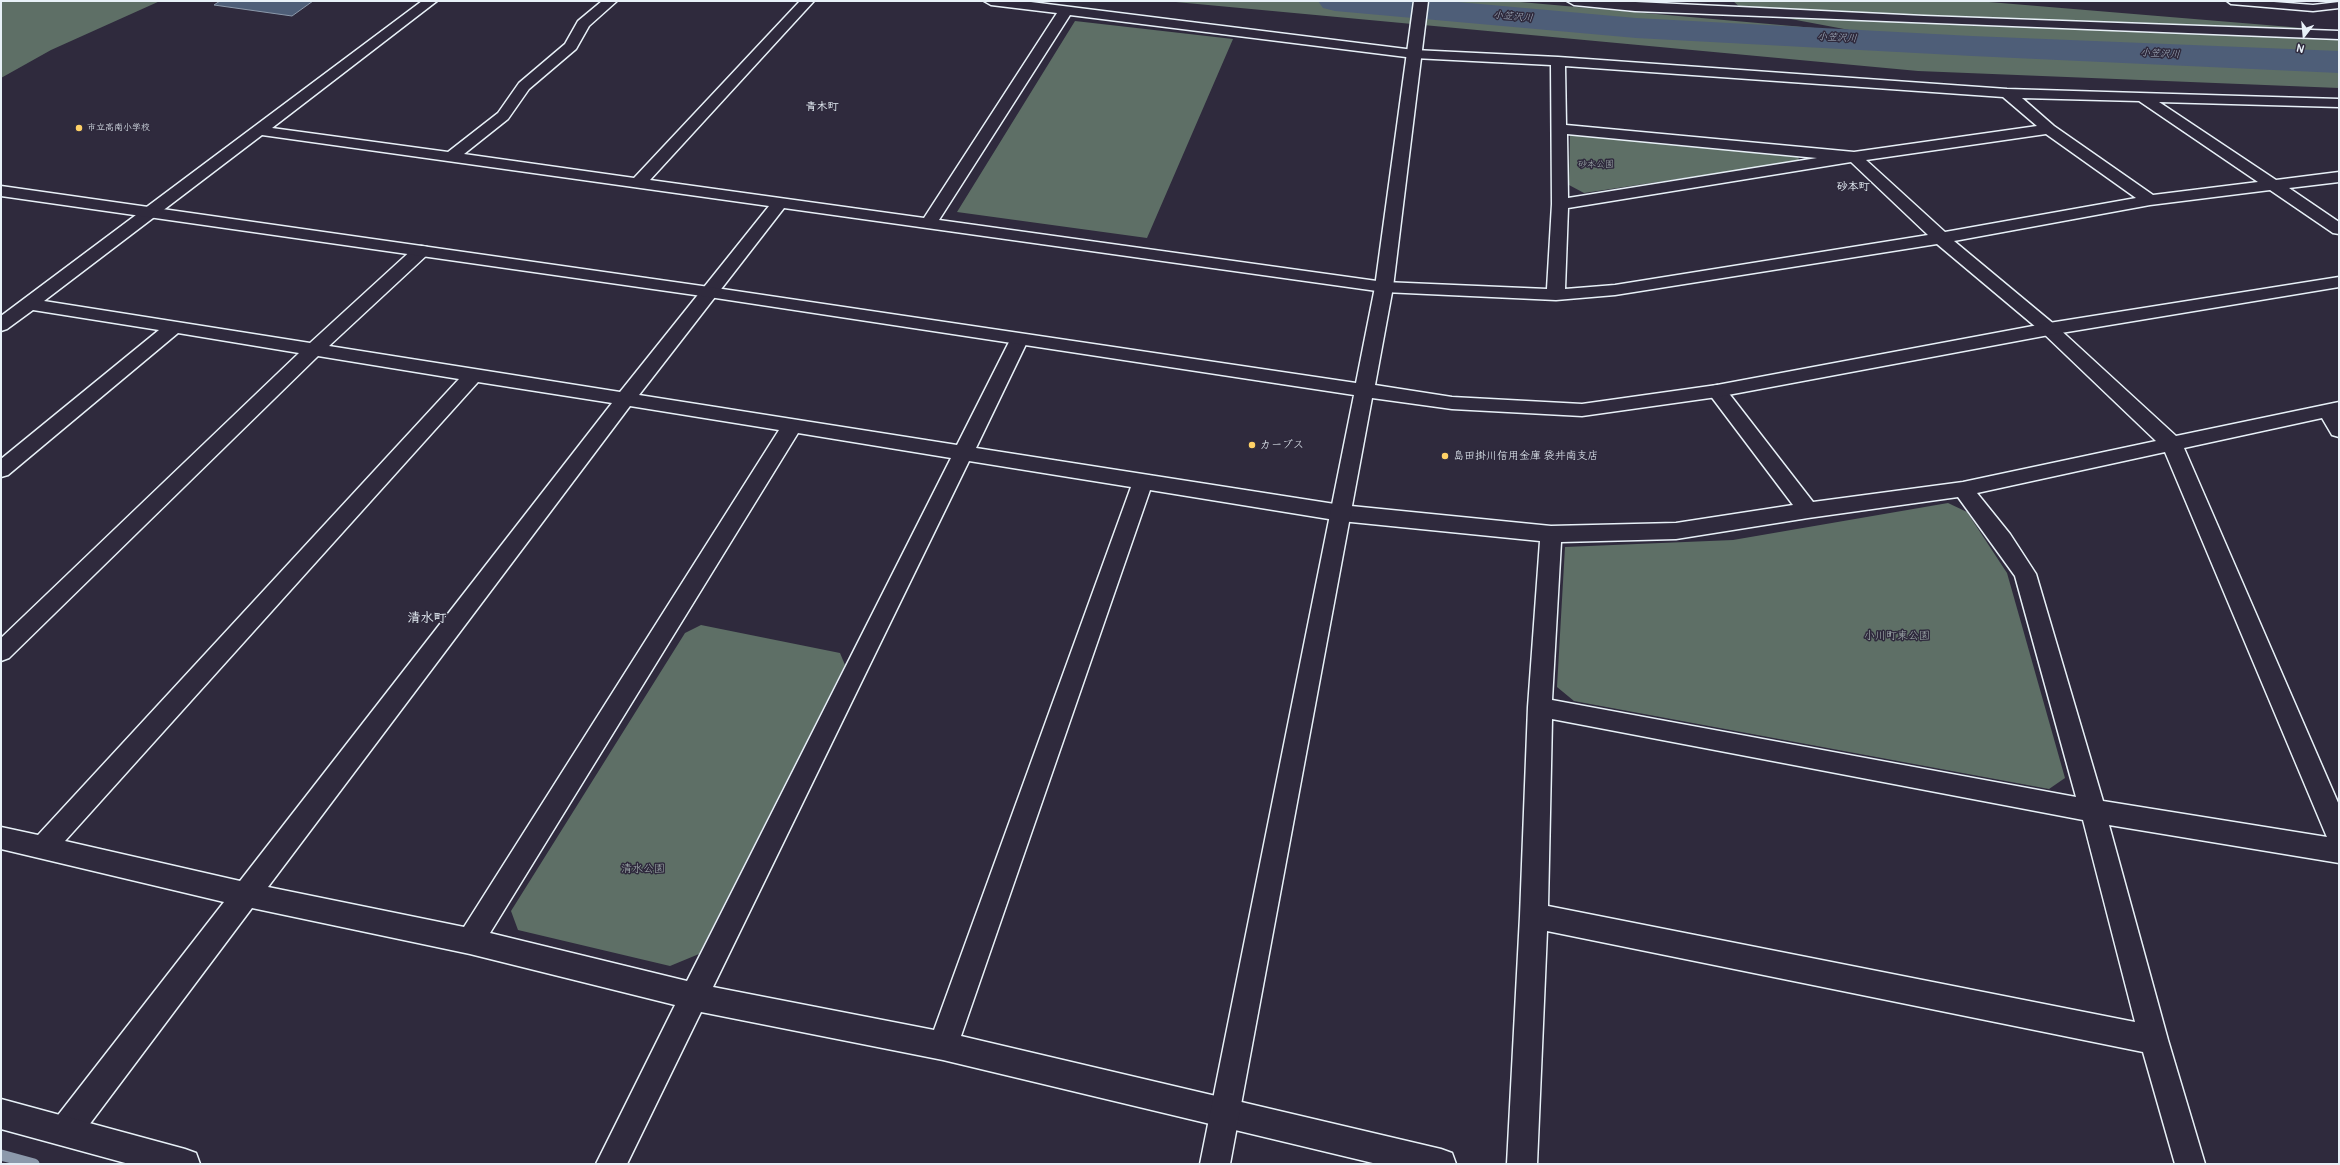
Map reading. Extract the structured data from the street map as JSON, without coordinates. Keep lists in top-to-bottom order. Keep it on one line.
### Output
{"districts":["青木町","砂本町","清水町"],"water":["小笠沢川"],"parks":["砂本公園","小川町東公園","清水公園"],"places":["市立高南小学校","カーブス","島田掛川信用金庫 袋井南支店"],"north":"bottom"}
